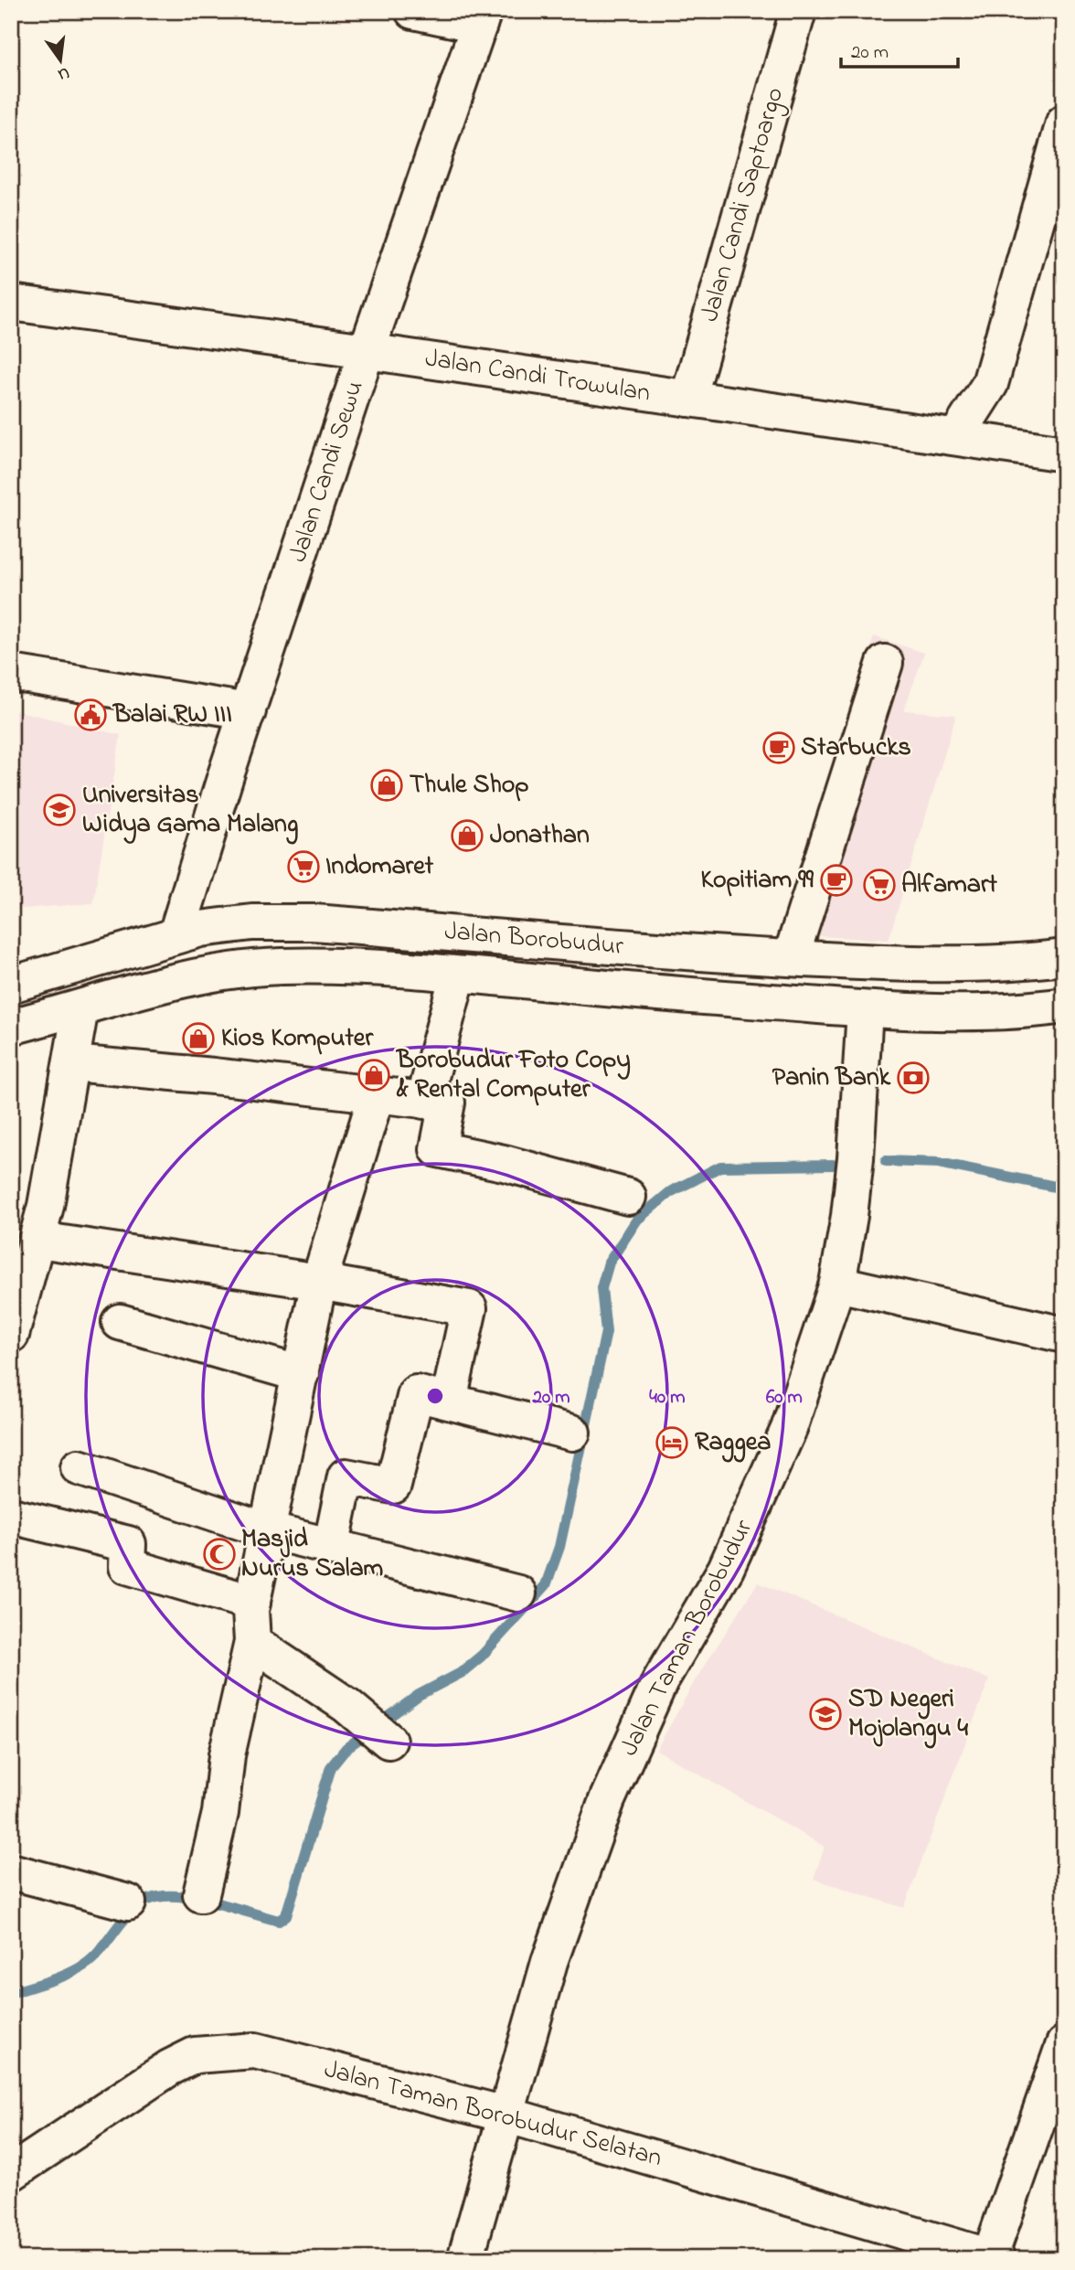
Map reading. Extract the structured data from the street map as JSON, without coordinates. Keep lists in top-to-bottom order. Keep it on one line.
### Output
{"streets":{"street":["Jalan Candi Saptoargo","Jalan Candi Trowulan","Jalan Candi Sewu","Jalan Borobudur","Jalan Taman Borobudur","Jalan Taman Borobudur Selatan"]},"crossings":[["Jalan Candi Saptoargo","Jalan Candi Trowulan"],["Jalan Candi Trowulan","Jalan Candi Sewu"],["Jalan Candi Sewu","Jalan Borobudur"],["Jalan Borobudur","Jalan Taman Borobudur"],["Jalan Taman Borobudur","Jalan Taman Borobudur Selatan"]],"places":{"public building":["Balai RW III"],"cafe":["Starbucks","Kopitiam 99"],"shop":["Thule Shop","Jonathan","Kios Komputer","Borobudur Foto Copy & Rental Computer"],"school or university":["Universitas Widya Gama Malang","SD Negeri Mojolangu 4"],"supermarket":["Indomaret","Alfamart"],"bank":["Panin Bank"],"hotel":["Raggea"],"mosque":["Masjid Nurus Salam"]},"scale_bar":"20 m","north":"bottom","rings":["20 m","40 m","60 m"]}
